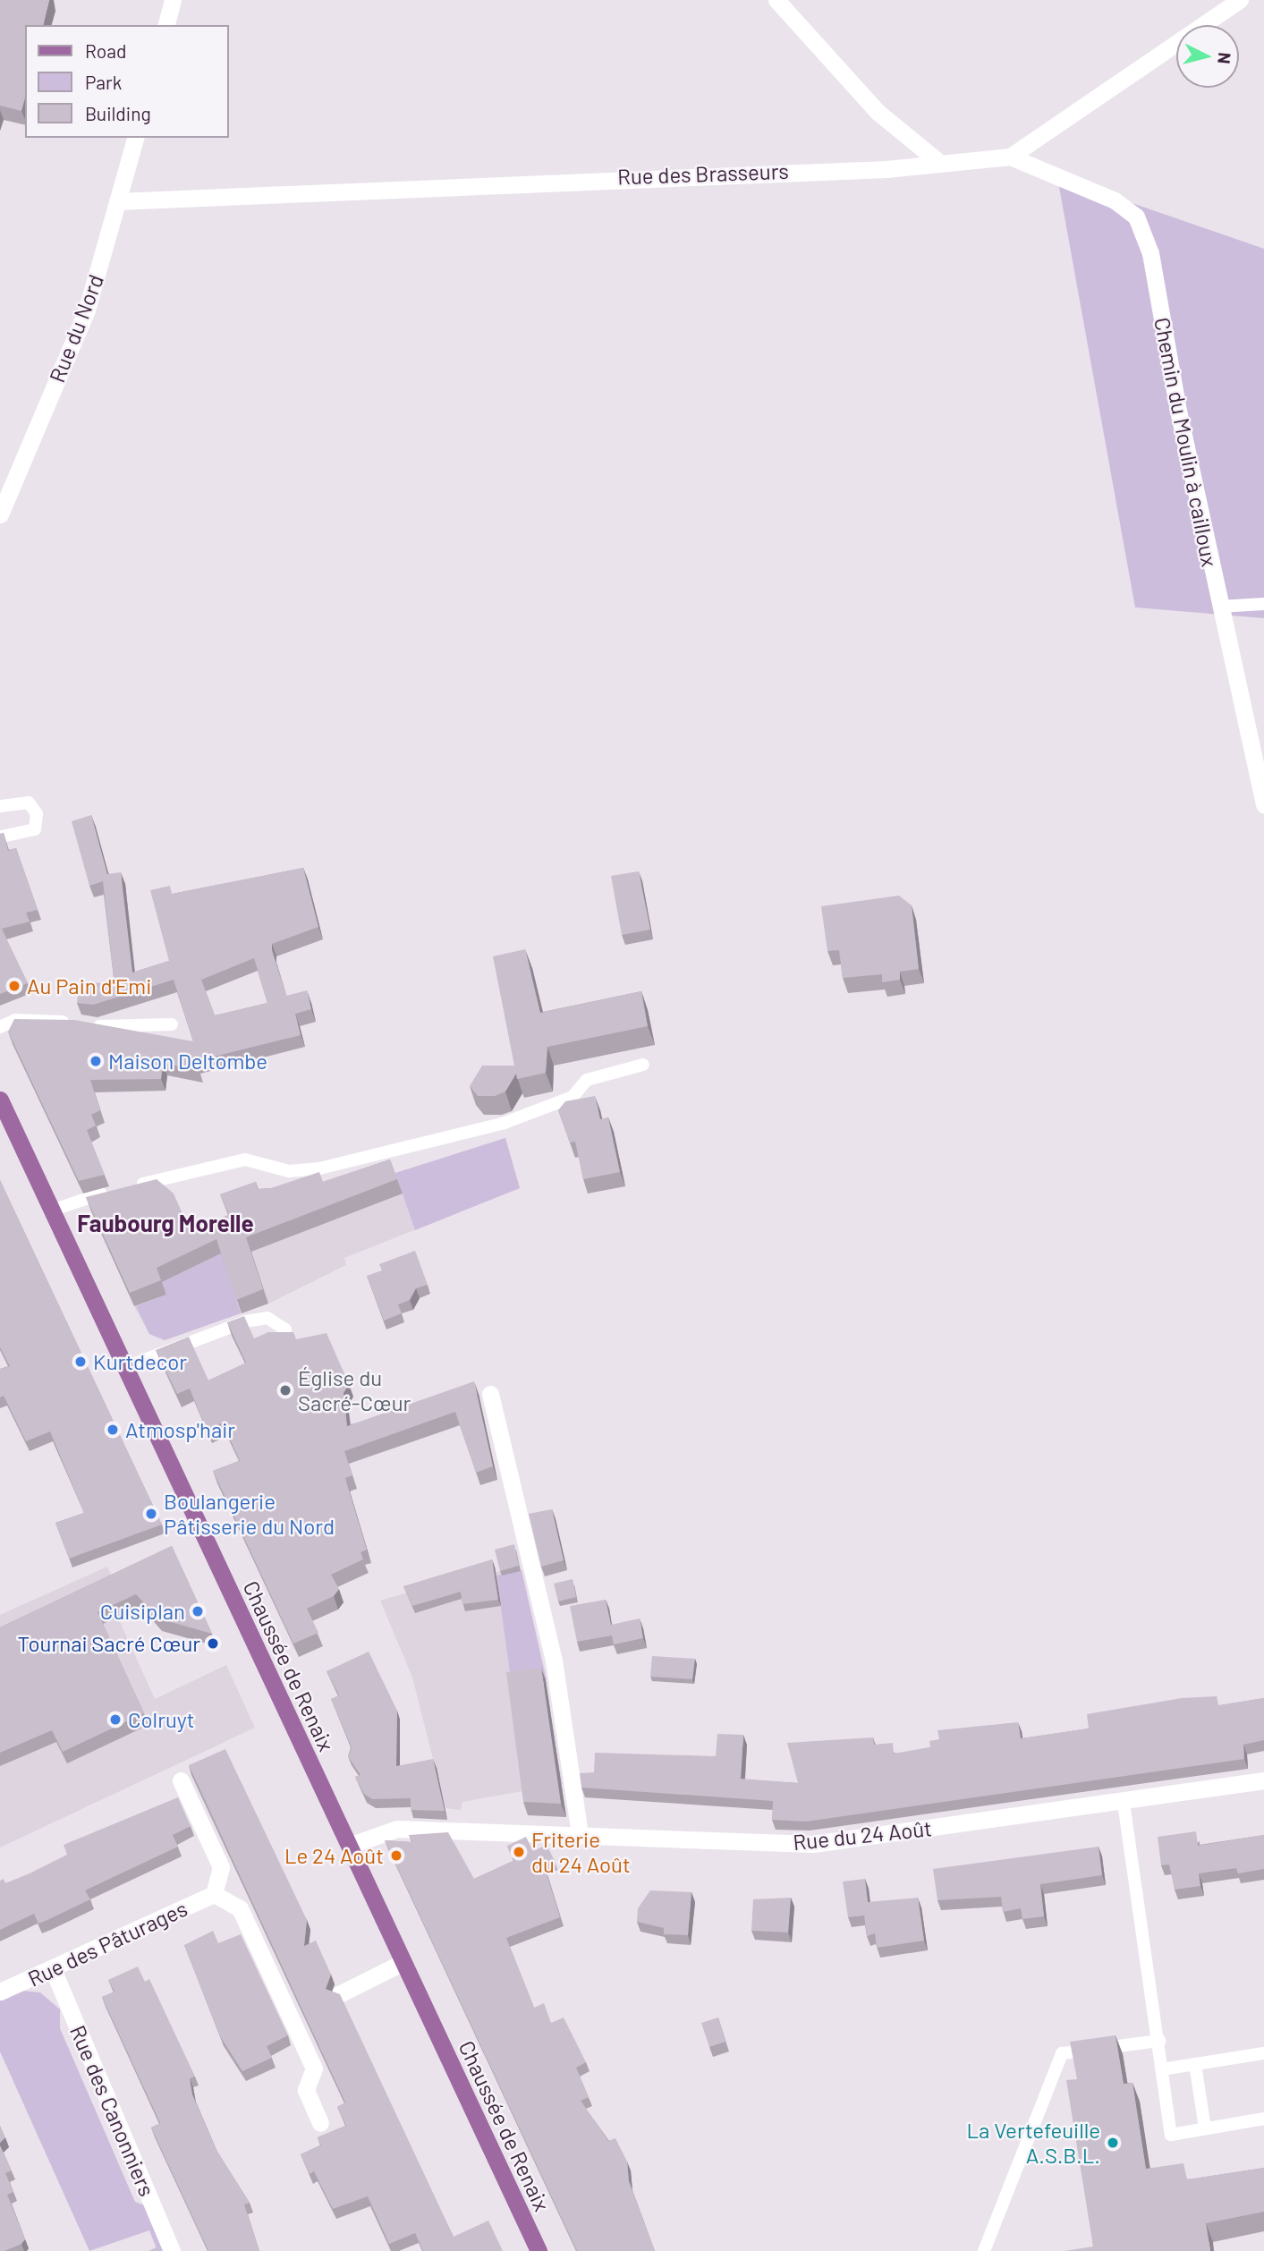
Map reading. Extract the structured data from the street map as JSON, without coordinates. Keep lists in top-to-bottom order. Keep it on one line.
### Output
{"streets":{"main road":["Chaussée de Renaix"],"street":["Rue des Brasseurs","Rue du Nord","Chemin du Moulin à cailloux","Rue du 24 Août","Rue des Pâturages","Rue des Canonniers"]},"crossings":[["Rue des Brasseurs","Rue du Nord"],["Rue des Brasseurs","Chemin du Moulin à cailloux"],["Chaussée de Renaix","Rue du 24 Août"],["Rue des Pâturages","Rue des Canonniers"]],"districts":["Faubourg Morelle"],"places":["Au Pain d'Emi","Maison Deltombe","Kurtdecor","Église du Sacré-Cœur","Atmosp'hair","Boulangerie Pâtisserie du Nord","Cuisiplan","Tournai Sacré Cœur","Colruyt","Friterie du 24 Août","Le 24 Août","La Vertefeuille A.S.B.L."],"legend":["Road","Park","Building"],"north":"right"}
